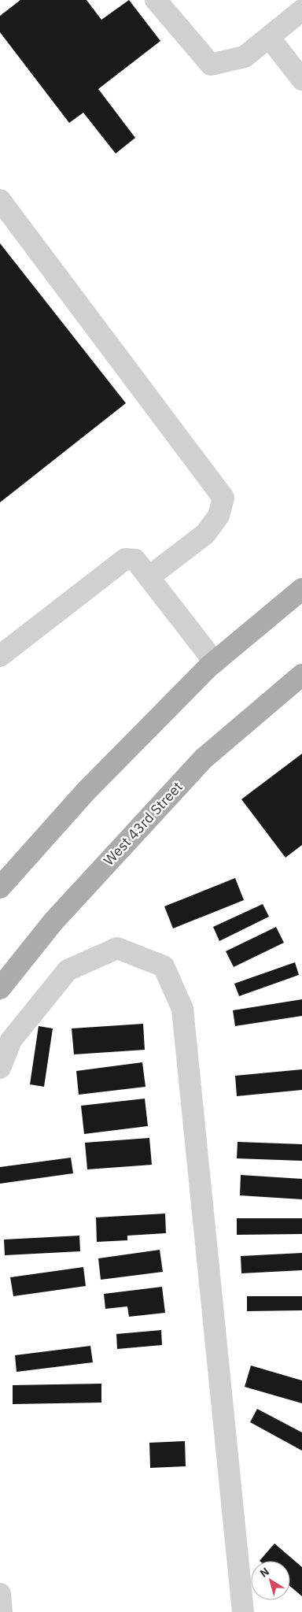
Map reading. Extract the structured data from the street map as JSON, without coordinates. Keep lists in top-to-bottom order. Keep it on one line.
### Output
{"streets":{"main road":["West 43rd Street"]},"north":"top left"}
